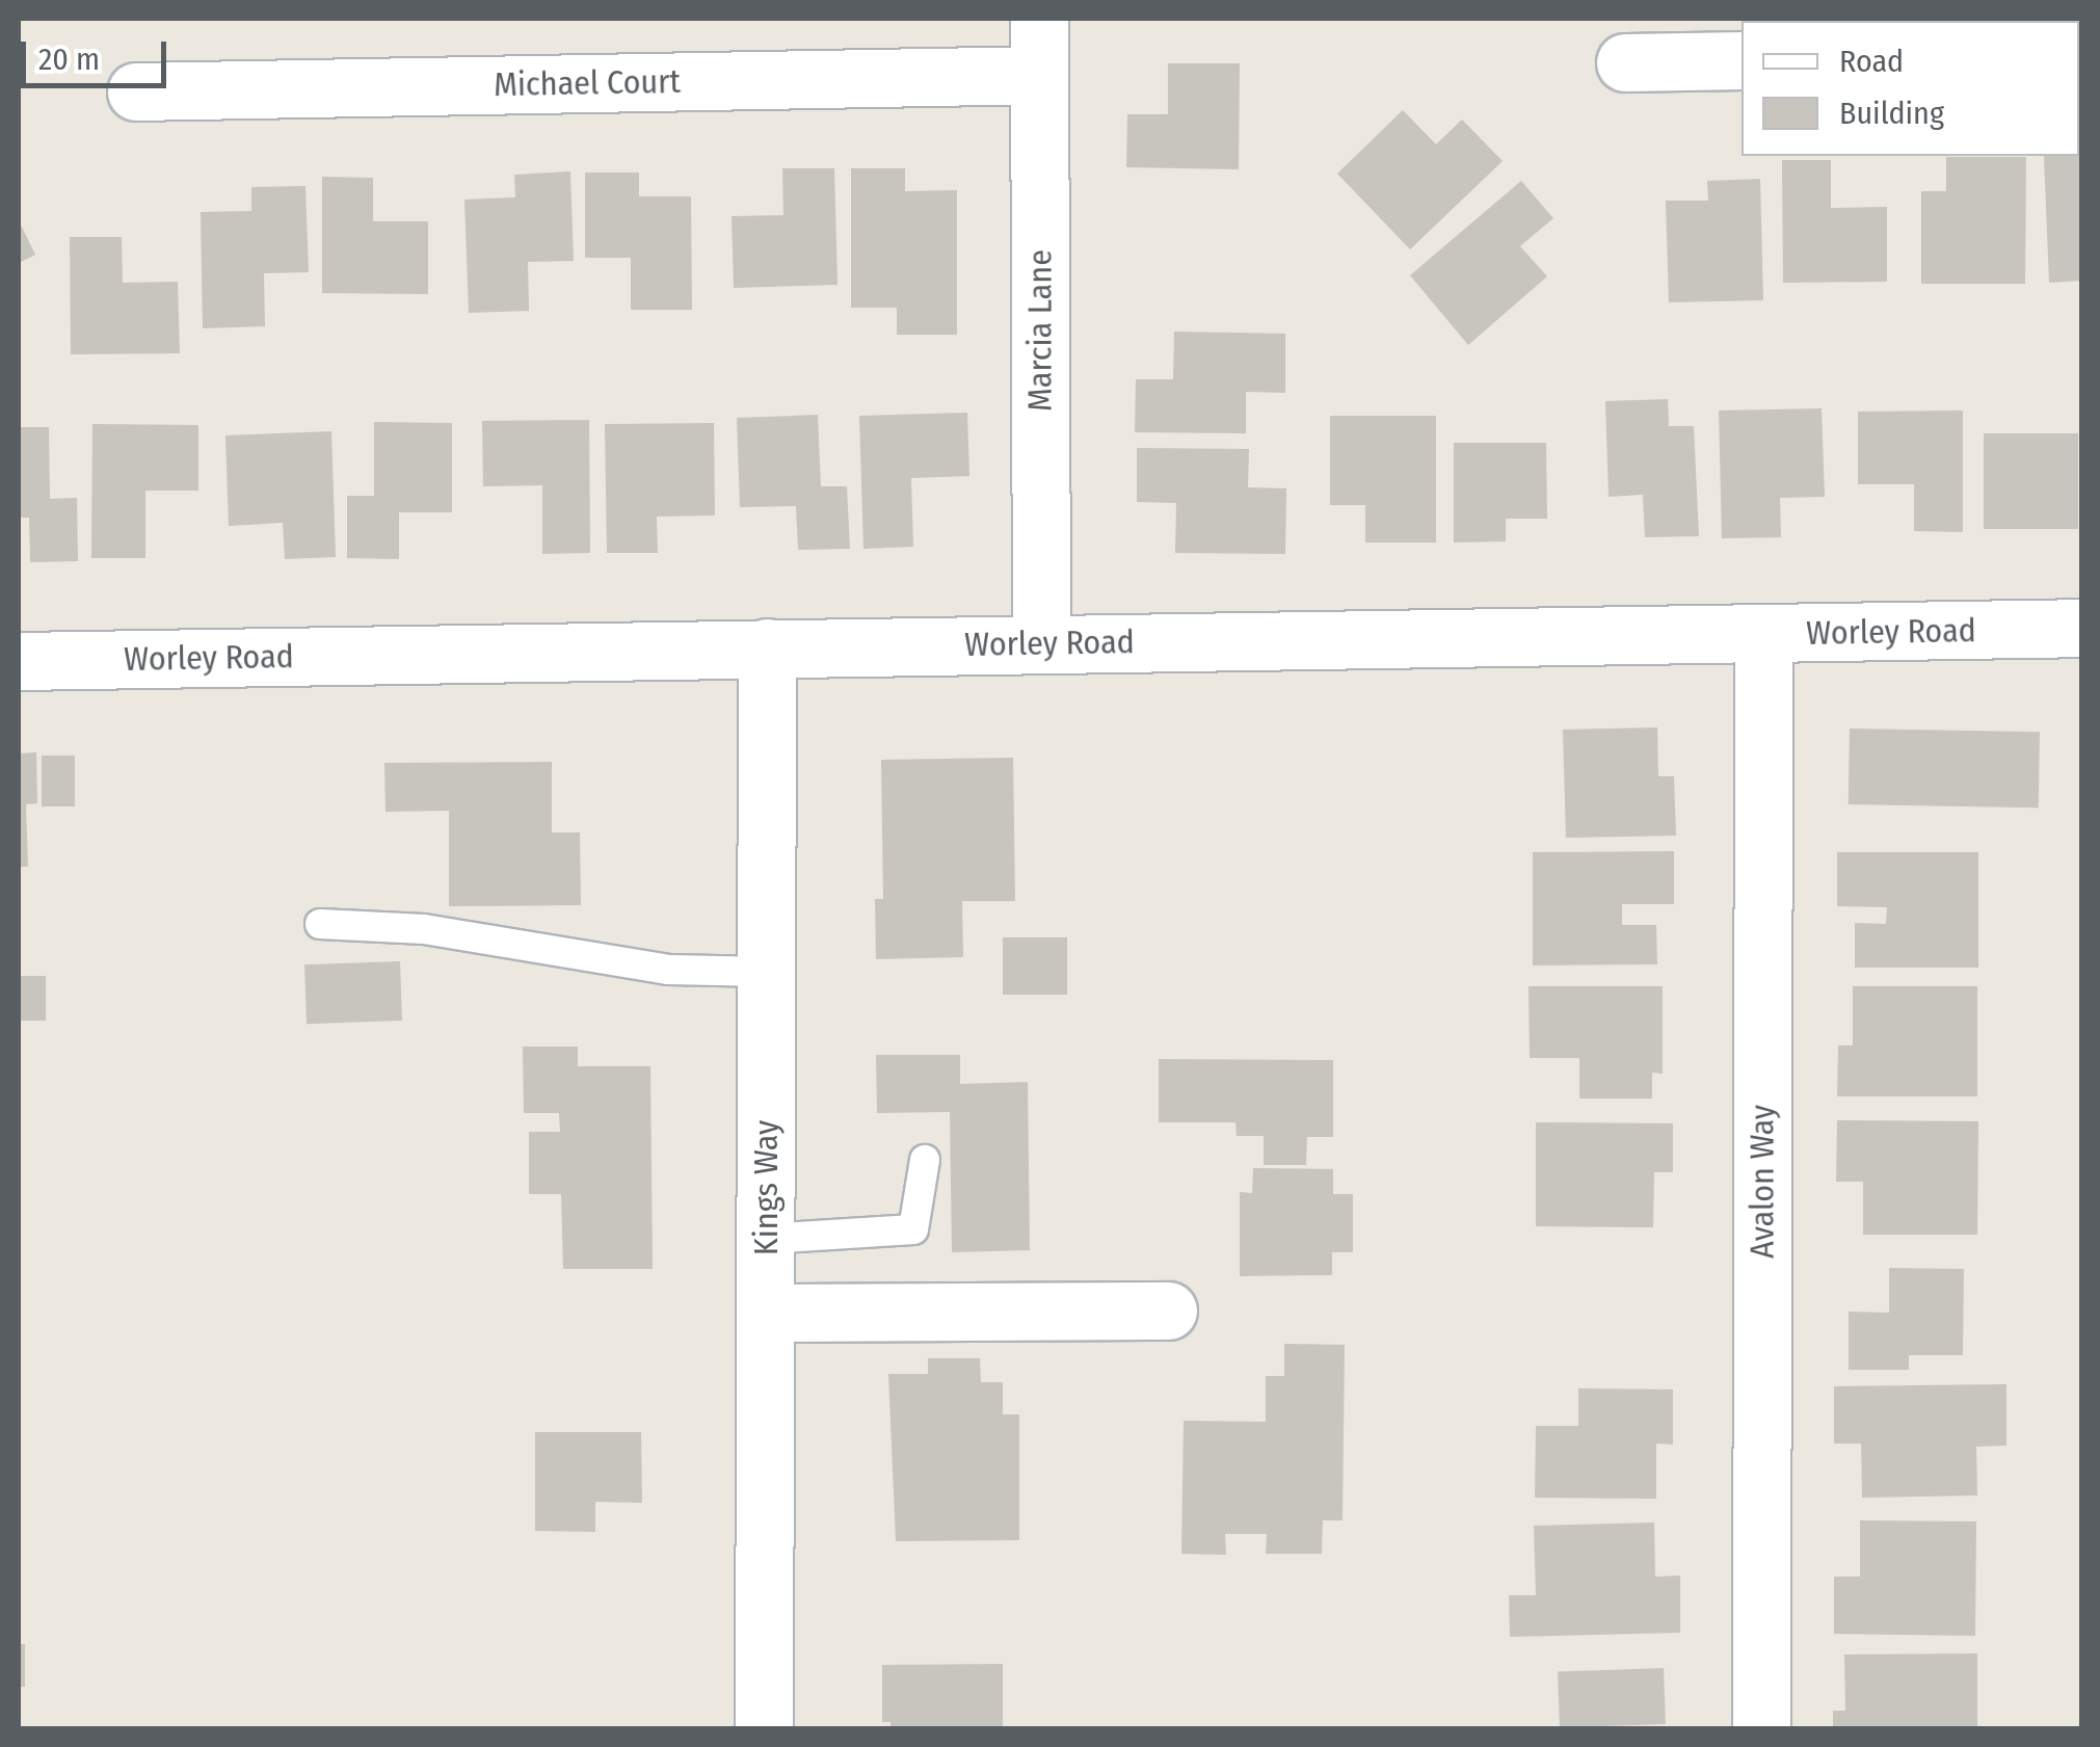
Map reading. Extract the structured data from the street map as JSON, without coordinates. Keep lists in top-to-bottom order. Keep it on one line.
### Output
{"streets":{"street":["Michael Court","Marcia Lane","Worley Road","Avalon Way","Kings Way"]},"crossings":[["Michael Court","Marcia Lane"],["Marcia Lane","Worley Road"],["Worley Road","Avalon Way"],["Worley Road","Kings Way"]],"legend":["Road","Building"],"scale_bar":"20 m"}
